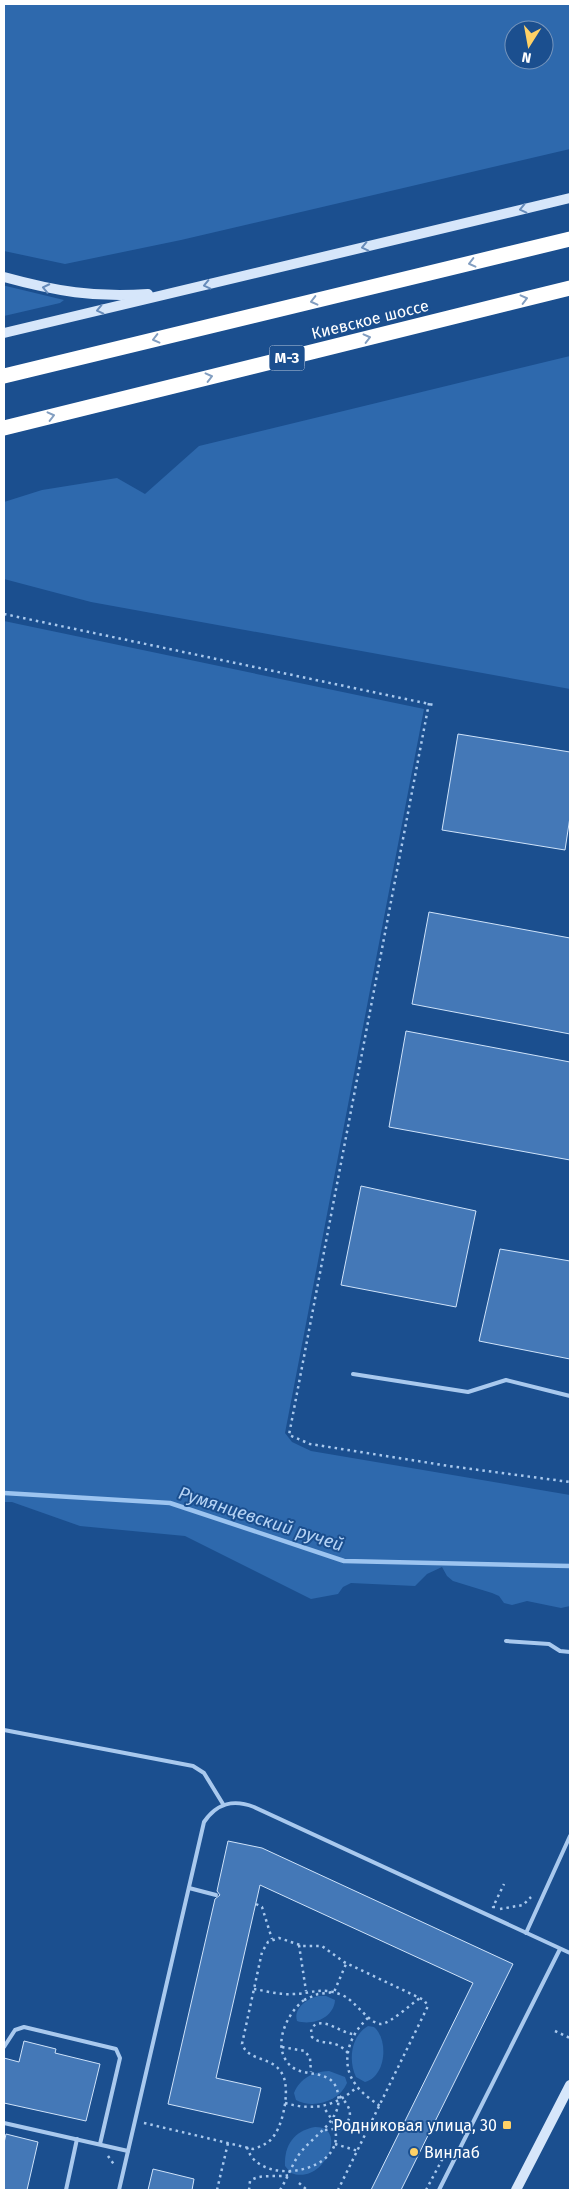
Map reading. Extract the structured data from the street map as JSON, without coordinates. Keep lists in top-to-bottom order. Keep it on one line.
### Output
{"streets":{"highway":["Киевское шоссе","М-3"]},"water":["Румянцевский ручей"],"places":{"transit":["Родниковая улица, 30"],"other":["Винлаб"]},"north":"bottom"}
